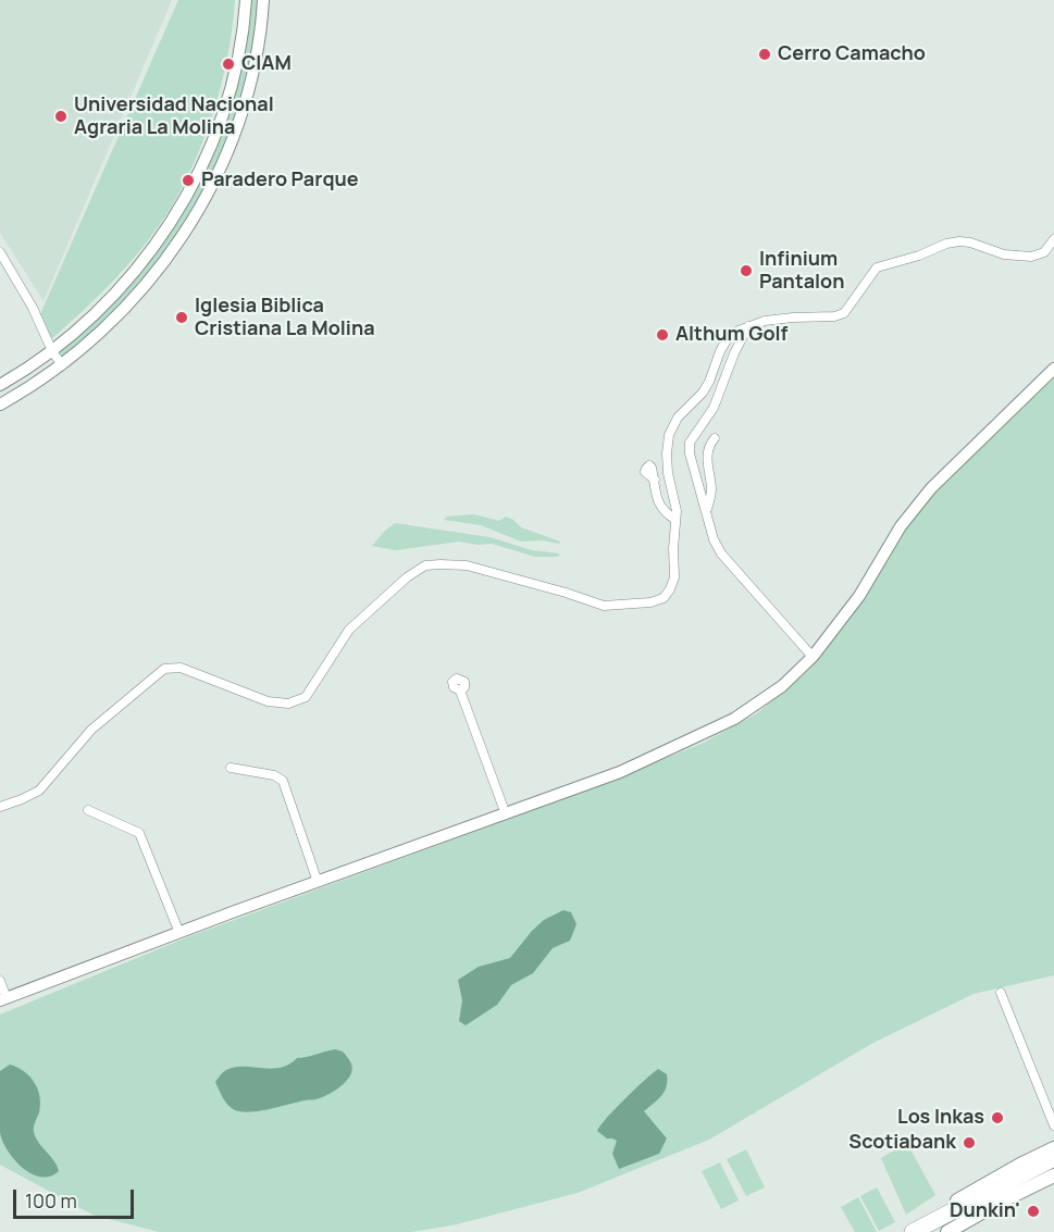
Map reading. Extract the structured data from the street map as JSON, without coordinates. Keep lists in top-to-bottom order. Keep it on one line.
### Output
{"places":["Cerro Camacho","CIAM","Universidad Nacional Agraria La Molina","Paradero Parque","Infinium Pantalon","Iglesia Biblica Cristiana La Molina","Althum Golf","Los Inkas","Scotiabank","Dunkin'"],"scale_bar":"100 m"}
